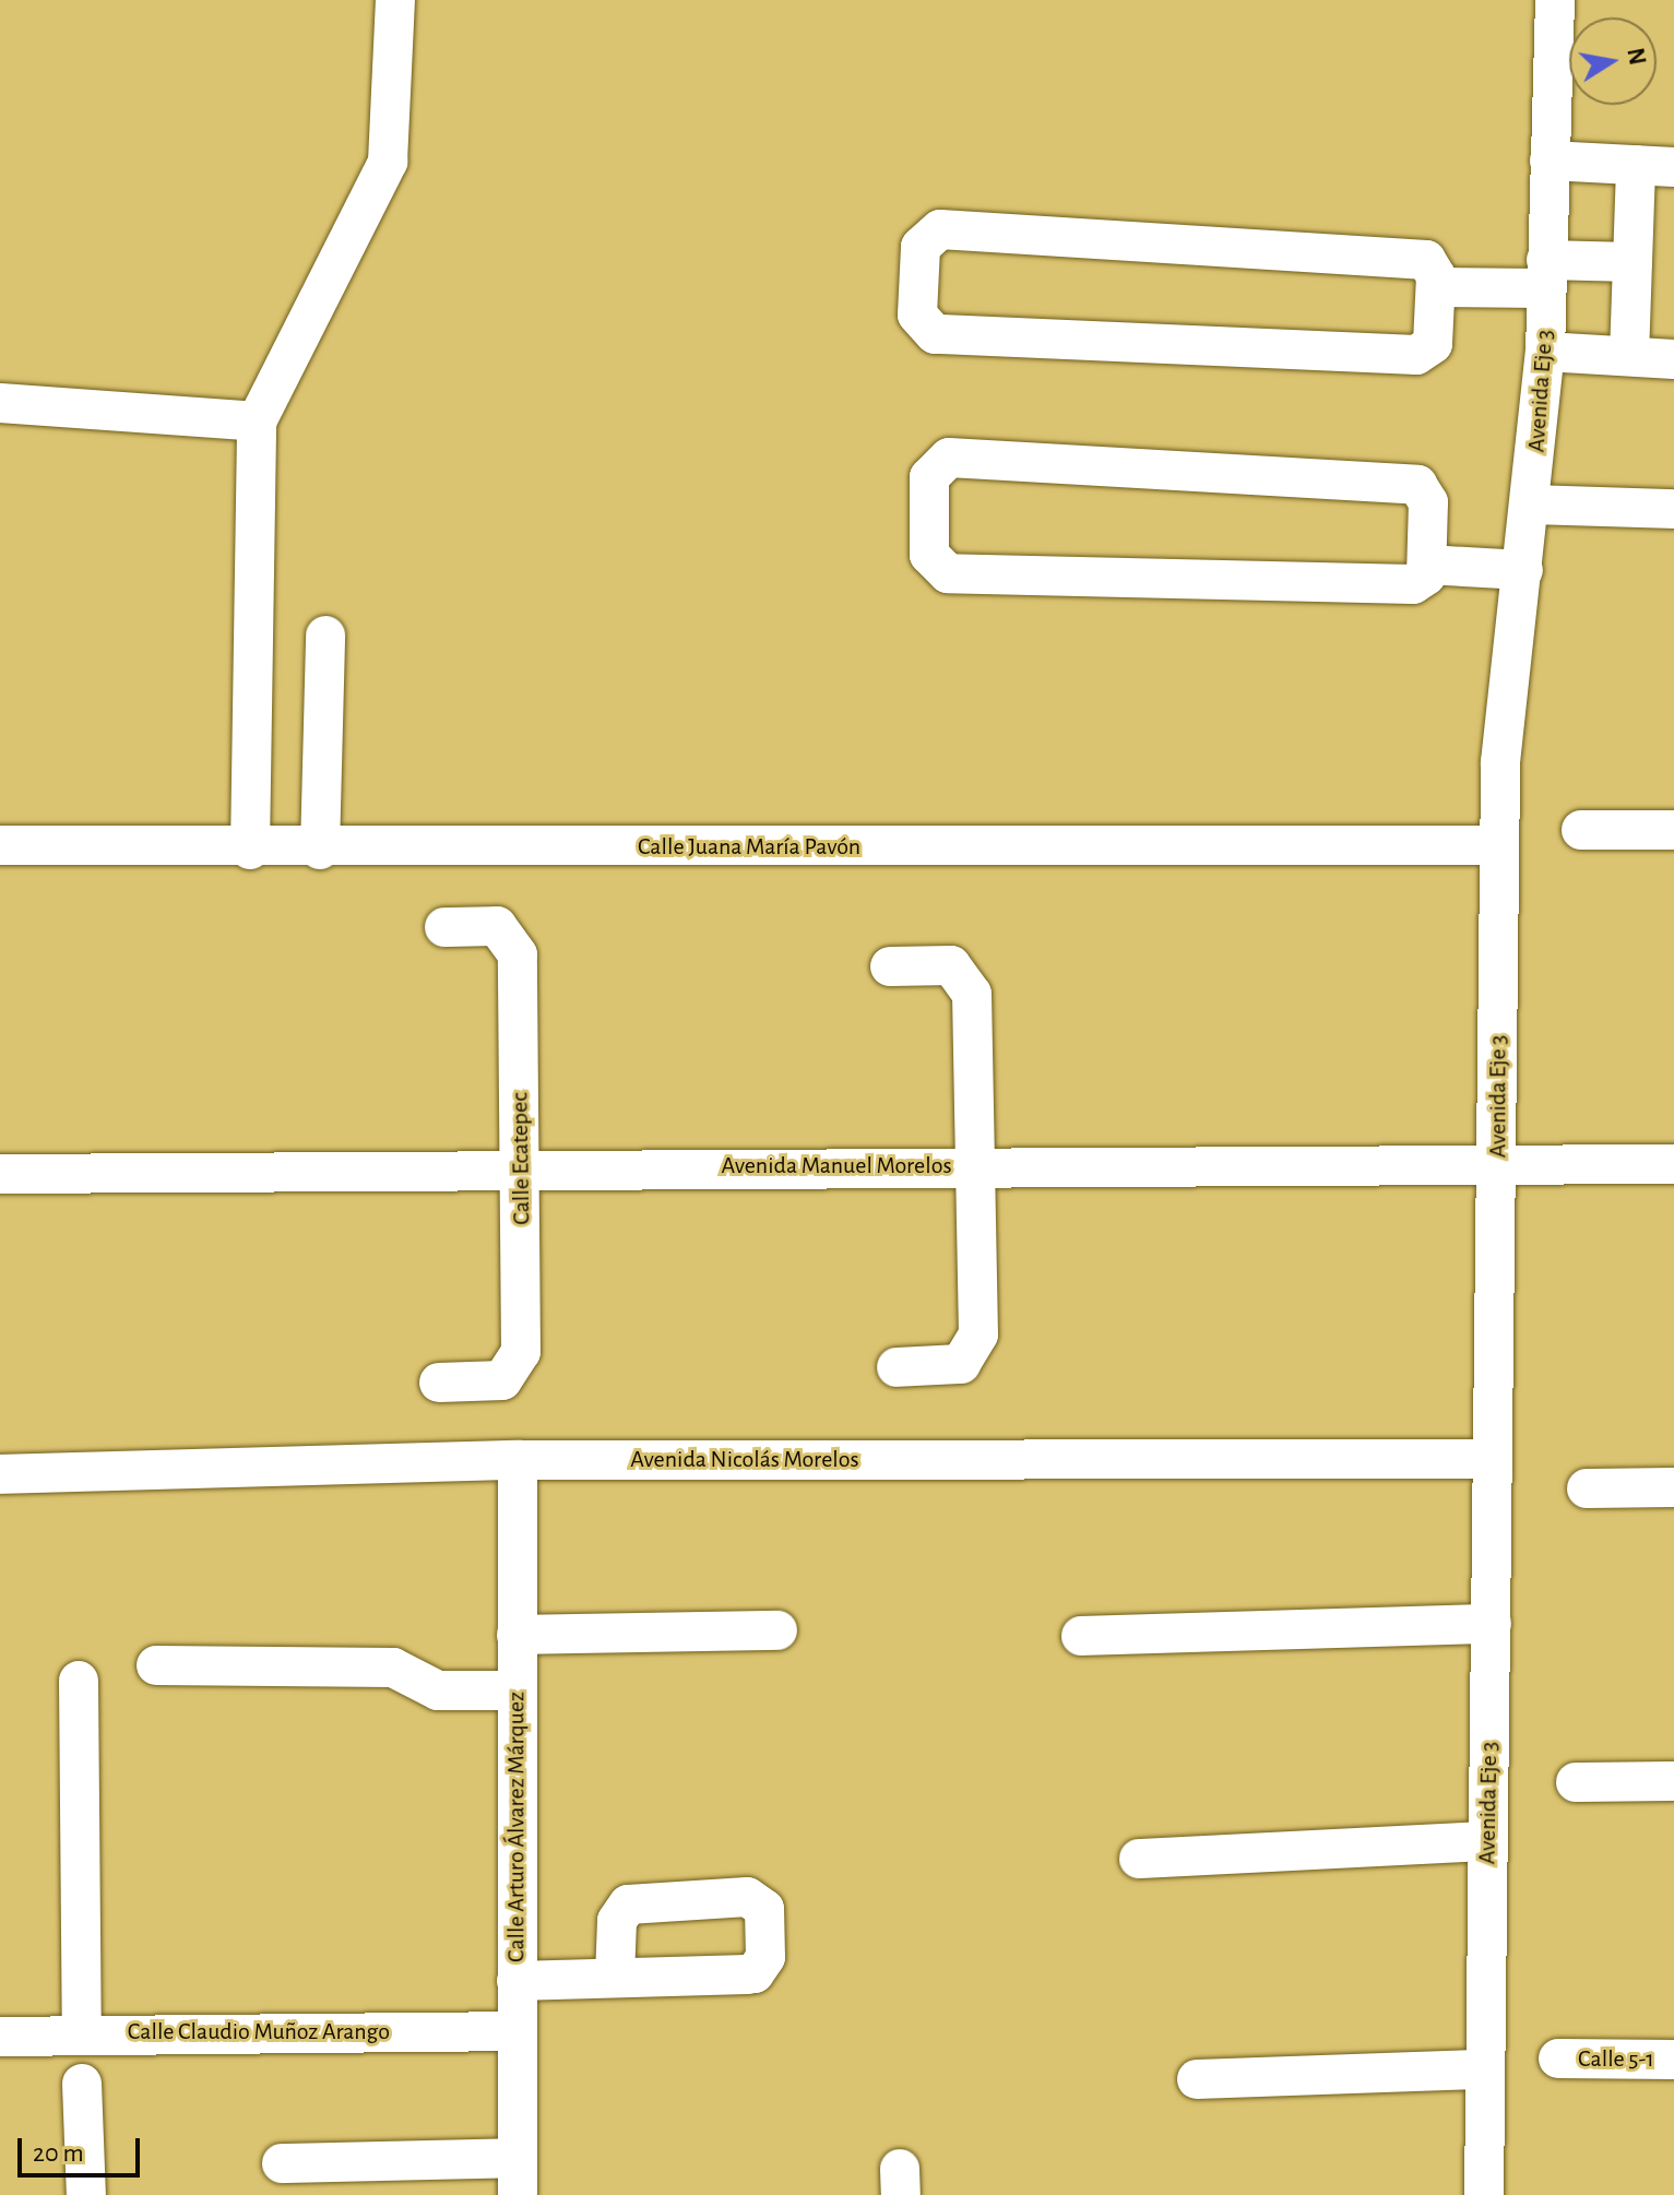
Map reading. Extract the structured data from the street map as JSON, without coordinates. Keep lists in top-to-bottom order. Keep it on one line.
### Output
{"streets":{"street":["Avenida Eje 3","Calle Juana María Pavón","Calle Ecatepec","Avenida Manuel Morelos","Avenida Nicolás Morelos","Calle Arturo Álvarez Márquez","Calle Claudio Muñoz Arango","Calle 5-1"]},"crossings":[["Avenida Eje 3","Calle Juana María Pavón"],["Avenida Eje 3","Avenida Manuel Morelos"],["Avenida Eje 3","Avenida Nicolás Morelos"],["Calle Ecatepec","Avenida Manuel Morelos"],["Avenida Nicolás Morelos","Calle Arturo Álvarez Márquez"],["Calle Arturo Álvarez Márquez","Calle Claudio Muñoz Arango"]],"scale_bar":"20 m","north":"right"}
